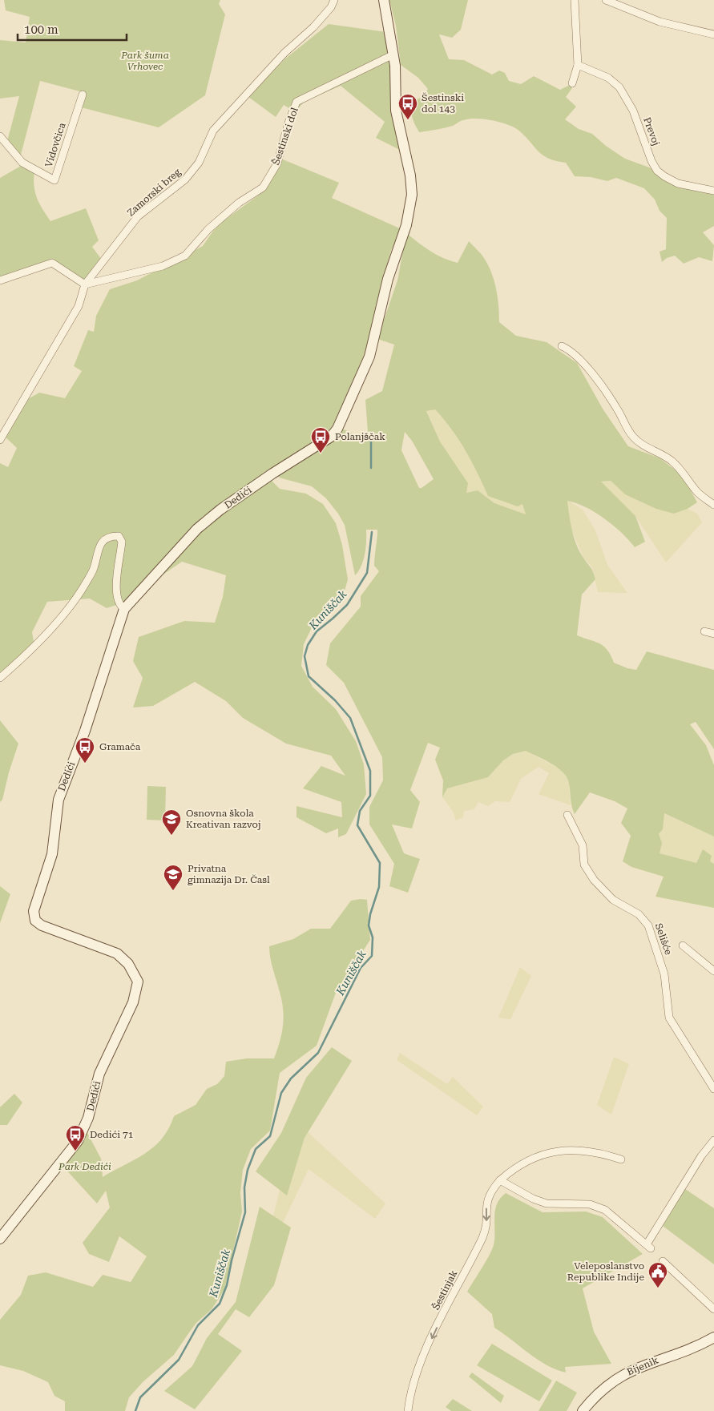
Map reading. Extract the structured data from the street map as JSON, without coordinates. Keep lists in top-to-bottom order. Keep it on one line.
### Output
{"streets":{"street":["Prevoj","Šestinski dol","Vidovčica","Zamorski breg","Dedići","Selišće","Šestinjak","Bijenik"]},"crossings":[["Šestinski dol","Zamorski breg"],["Šestinski dol","Dedići"]],"one_way":["Šestinjak"],"water":["Kuniščak"],"parks":["Park šuma Vrhovec","Park Dedići"],"places":{"bus stop":["Šestinski dol 143","Polanjščak","Gramača","Dedići 71"],"school or university":["Osnovna škola Kreativan razvoj","Privatna gimnazija Dr. Časl"],"public building":["Veleposlanstvo Republike Indije"]},"scale_bar":"100 m"}
